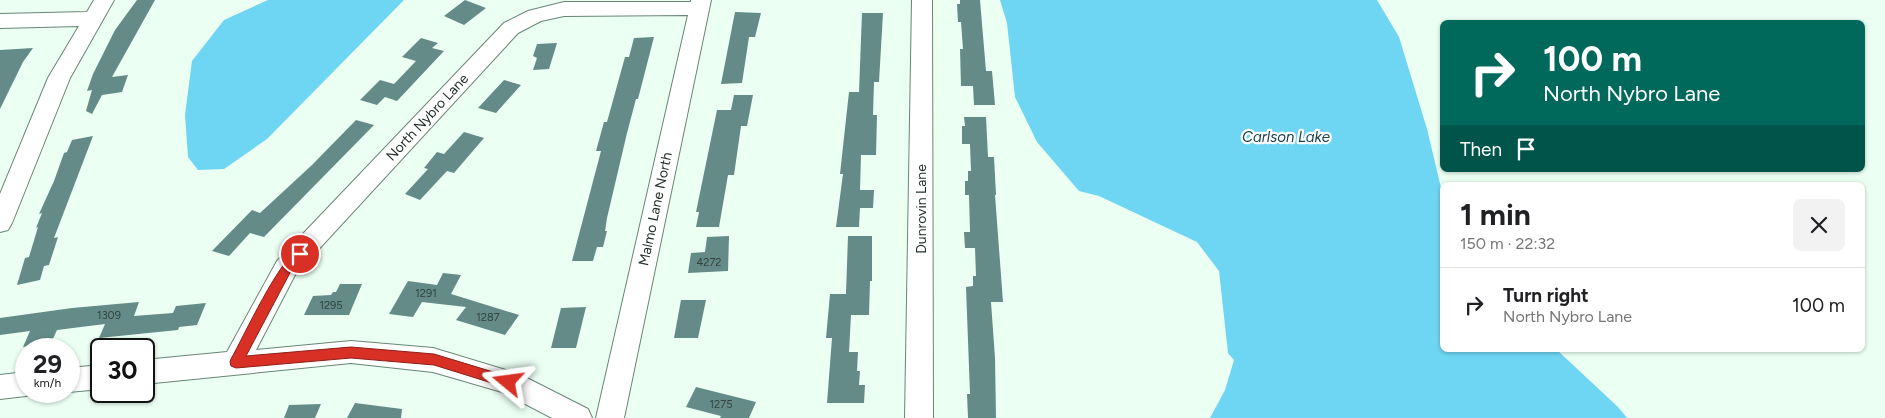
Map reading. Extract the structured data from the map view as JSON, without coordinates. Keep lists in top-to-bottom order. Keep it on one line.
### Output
{"streets":{"street":["North Nybro Lane","Malmo Lane North","Dunrovin Lane"]},"crossings":[["North Nybro Lane","Malmo Lane North"]],"water":["Carlson Lake"],"house_numbers":["4272","1291","1295","1309","1287","1275"],"page":{"turn":["100 m","North Nybro Lane"],"then":"Then","heading":["1 min","150 m · 22:32"],"list":[{"name":"Turn right","note":"North Nybro Lane","value":"100 m"}],"speed":"29 km/h","limit":"30"}}
